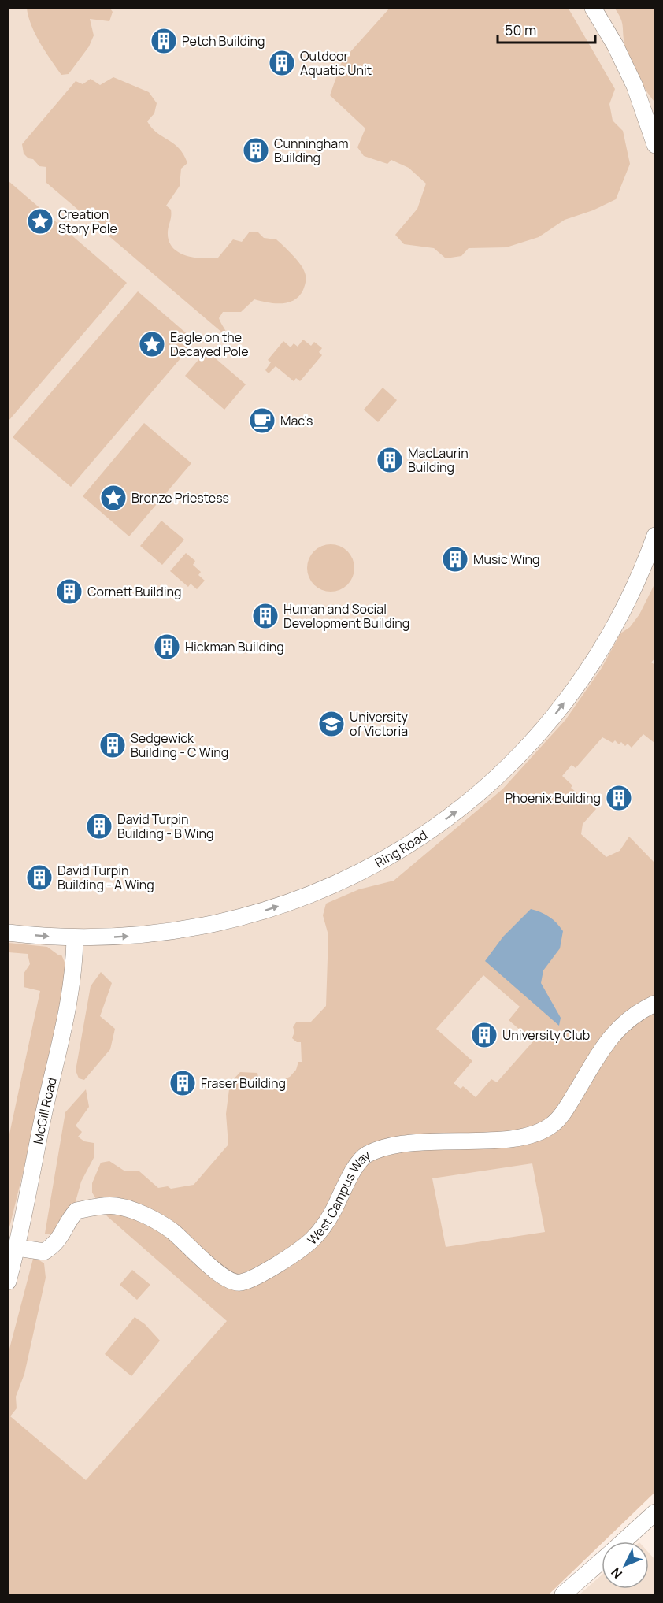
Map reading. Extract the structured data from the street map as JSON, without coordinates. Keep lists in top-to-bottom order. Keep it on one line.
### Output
{"streets":{"street":["Ring Road","McGill Road","West Campus Way"]},"crossings":[["Ring Road","McGill Road"],["McGill Road","West Campus Way"]],"one_way":["Ring Road"],"places":{"building":["Petch Building","Outdoor Aquatic Unit","Cunningham Building","MacLaurin Building","Music Wing","Cornett Building","Human and Social Development Building","Hickman Building","Sedgewick Building - C Wing","Phoenix Building","David Turpin Building - B Wing","David Turpin Building - A Wing","University Club","Fraser Building"],"place":["Creation Story Pole","Eagle on the Decayed Pole","Bronze Priestess"],"cafe":["Mac's"],"school or university":["University of Victoria"]},"scale_bar":"50 m","north":"bottom left"}
